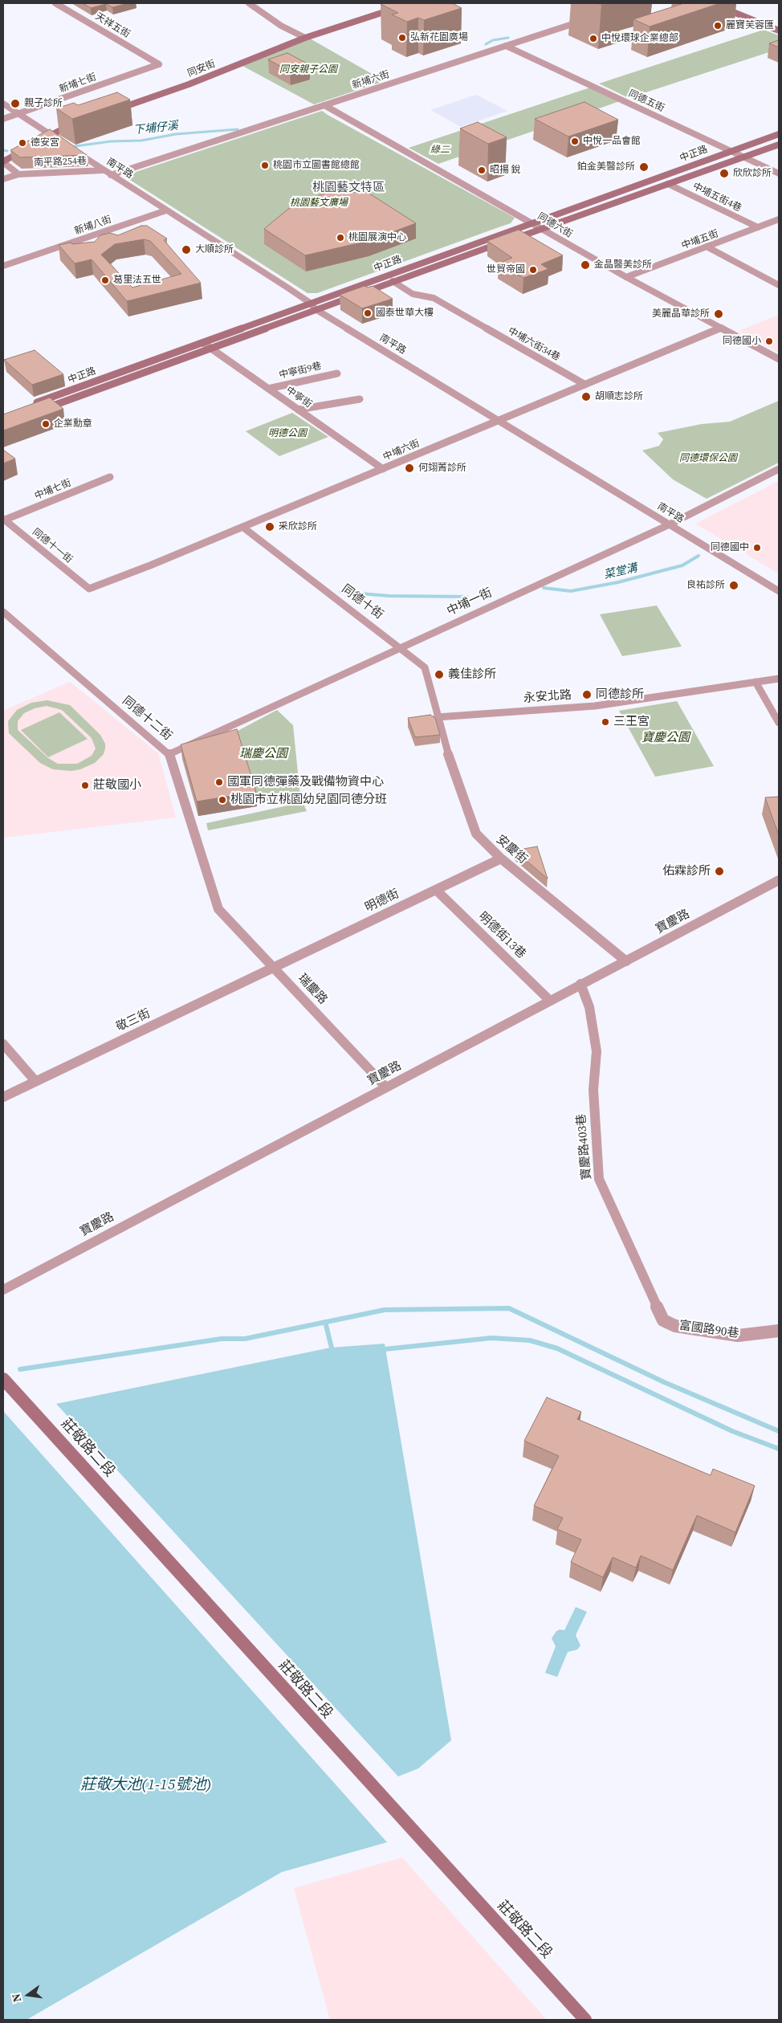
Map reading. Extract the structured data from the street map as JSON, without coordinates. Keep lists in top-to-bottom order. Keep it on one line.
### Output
{"streets":{"street":["天祥五街","同安街","新埔六街","新埔七街","同德五街","中正路","南平路254巷","南平路","中埔五街4巷","新埔八街","同德六街","中埔五街","中埔六街34巷","中寧街9巷","中寧街","中埔六街","中埔七街","同德十一街","同德十街","中埔一街","永安北路","同德十二街","安慶街","明德街","寶慶路","明德街13巷","瑞慶路","敬三街","寶慶路403巷","富國路90巷","莊敬路二段"]},"crossings":[["天祥五街","新埔七街"],["新埔六街","同德五街"],["新埔六街","南平路"],["新埔六街","同德六街"],["同德五街","中正路"],["中正路","南平路"],["中正路","中埔五街4巷"],["中正路","同德六街"],["中正路","中埔六街34巷"],["中正路","中寧街"],["南平路254巷","南平路"],["南平路","新埔八街"],["南平路","中埔六街"],["南平路","中埔一街"],["中埔五街4巷","中埔五街"],["同德六街","中埔五街"],["同德六街","中埔六街"],["中埔六街34巷","中埔六街"],["中寧街9巷","中寧街"],["中寧街","中埔六街"],["中埔六街","同德十一街"],["中埔六街","同德十街"],["中埔七街","同德十一街"],["同德十街","中埔一街"],["同德十街","永安北路"],["同德十街","安慶街"],["中埔一街","同德十二街"],["永安北路","安慶街"],["同德十二街","瑞慶路"],["安慶街","明德街"],["安慶街","寶慶路"],["明德街","明德街13巷"],["明德街","瑞慶路"],["明德街","敬三街"],["寶慶路","明德街13巷"],["寶慶路","瑞慶路"],["寶慶路","寶慶路403巷"],["瑞慶路","敬三街"],["寶慶路403巷","富國路90巷"]],"districts":["桃園藝文特區"],"water":["下埔仔溪","菜堂溝","莊敬大池(1-15號池)"],"parks":["同安親子公園","綠二","桃園藝文廣場","明德公園","同德環保公園","寶慶公園","瑞慶公園"],"places":["麗寶芙蓉匯","弘新花園廣場","中悅環球企業總部","親子診所","中悅一品會館","德安宮","桃園市立圖書館總館","鉑金美醫診所","昭揚 銳","欣欣診所","桃園展演中心","大順診所","金晶醫美診所","世貿帝國","葛里法五世","國泰世華大樓","美麗晶華診所","同德國小","胡順志診所","企業勳章","何翊菁診所","采欣診所","同德國中","良祐診所","義佳診所","同德診所","三王宮","國軍同德彈藥及戰備物資中心","莊敬國小","桃園市立桃園幼兒園同德分班","佑霖診所"],"north":"left"}
